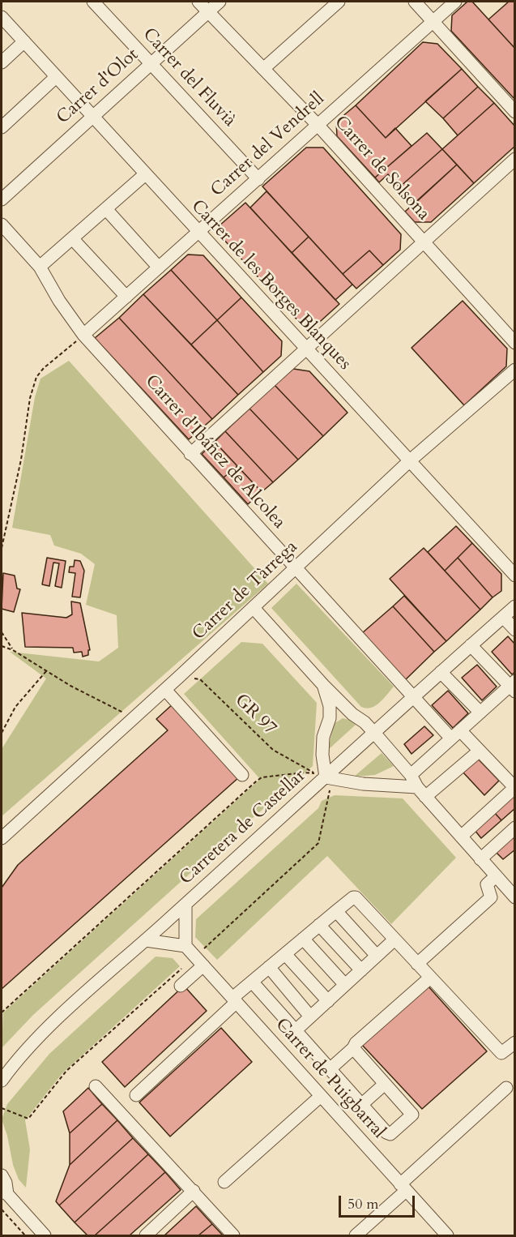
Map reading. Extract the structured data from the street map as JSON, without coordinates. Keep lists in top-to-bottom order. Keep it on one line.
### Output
{"streets":{"street":["Carrer del Fluvià","Carrer d'Olot","Carrer del Vendrell","Carrer de Solsona","Carrer de les Borges Blanques","Carrer d'Ibáñez de Alcolea","Carrer de Tàrrega","Carretera de Castellar","Carrer de Puigbarral"],"path":["GR 97"]},"crossings":[["Carrer del Fluvià","Carrer d'Olot"],["Carrer del Fluvià","Carrer del Vendrell"],["Carrer d'Olot","Carrer de Solsona"],["Carrer d'Olot","Carrer de les Borges Blanques"],["Carrer del Vendrell","Carrer de Solsona"],["Carrer del Vendrell","Carrer de les Borges Blanques"],["Carrer del Vendrell","Carrer d'Ibáñez de Alcolea"],["Carrer de les Borges Blanques","Carrer de Tàrrega"],["Carrer d'Ibáñez de Alcolea","Carrer de Tàrrega"],["Carrer d'Ibáñez de Alcolea","Carretera de Castellar"],["Carrer de Tàrrega","GR 97"],["GR 97","Carretera de Castellar"]],"scale_bar":"50 m"}
